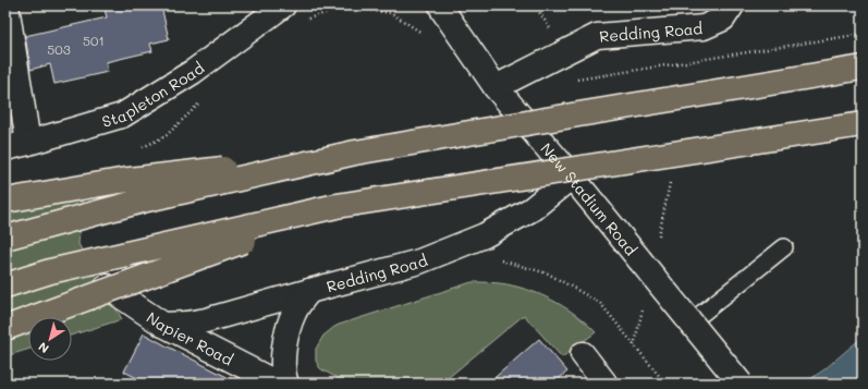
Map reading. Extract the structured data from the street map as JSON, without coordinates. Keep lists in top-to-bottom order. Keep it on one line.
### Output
{"streets":{"street":["Redding Road","Stapleton Road","New Stadium Road","Napier Road"]},"crossings":[["Redding Road","New Stadium Road"],["Redding Road","Napier Road"]],"house_numbers":["501","503"],"north":"bottom left"}
